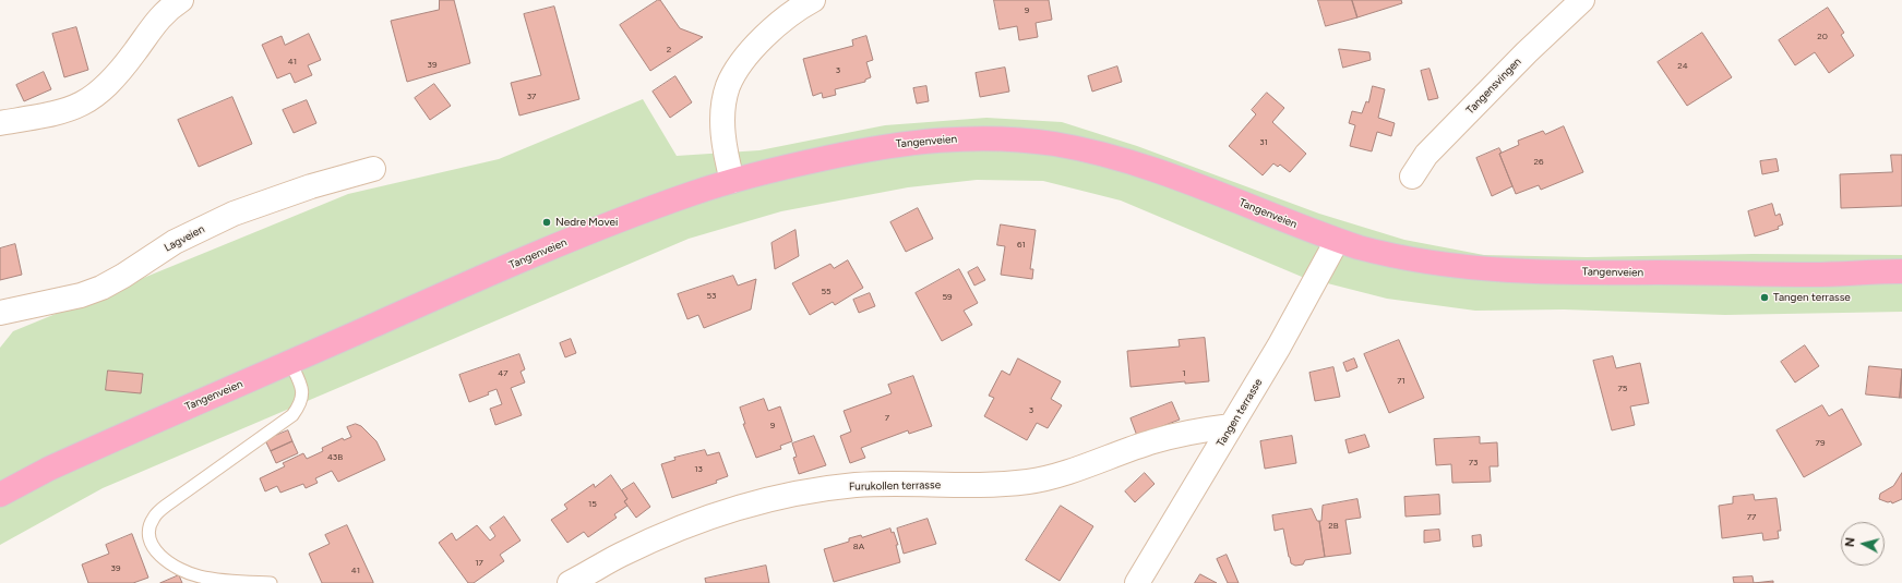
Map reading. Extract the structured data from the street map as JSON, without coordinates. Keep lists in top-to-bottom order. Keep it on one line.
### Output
{"streets":{"main road":["Tangenveien"],"street":["Tangensvingen","Lagveien","Tangen terrasse","Furukollen terrasse"]},"crossings":[["Tangenveien","Tangen terrasse"],["Tangen terrasse","Furukollen terrasse"]],"places":["Nedre Movei","Tangen terrasse"],"house_numbers":["9","20","2","41","39","24","3","37","31","26","61","55","53","59","47","1","71","75","3","7","9","79","43B","73","13","15","77","2B","8A","17","39","41"],"north":"left"}
